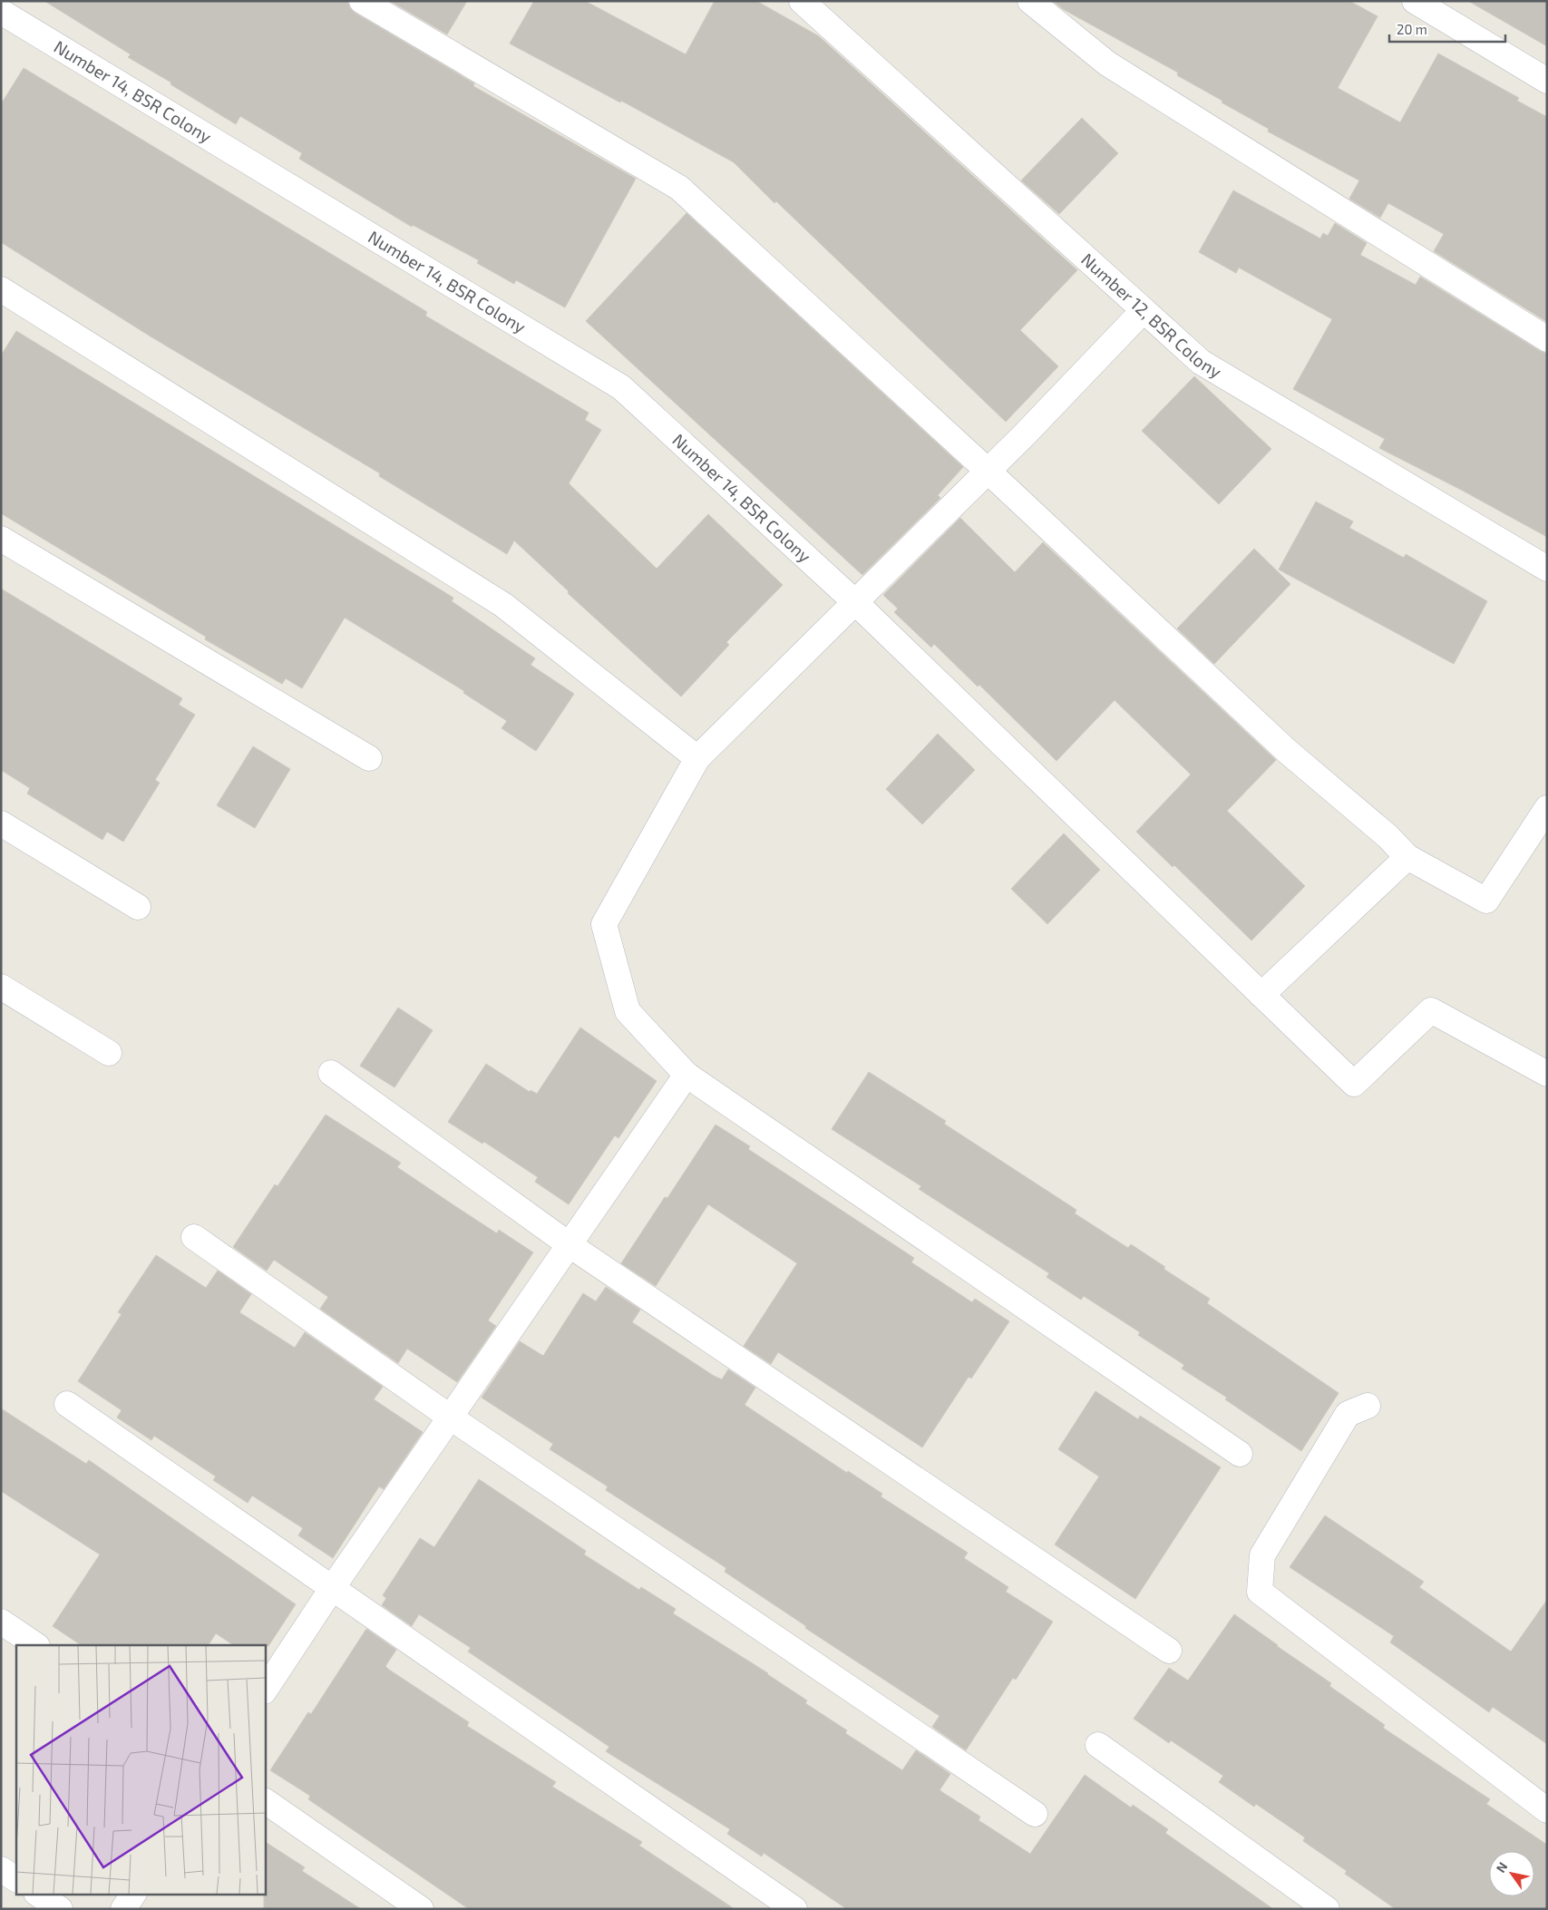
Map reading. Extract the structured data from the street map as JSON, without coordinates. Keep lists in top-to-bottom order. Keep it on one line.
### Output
{"streets":{"street":["Number 14, BSR Colony","Number 12, BSR Colony"]},"scale_bar":"20 m","north":"top left"}
